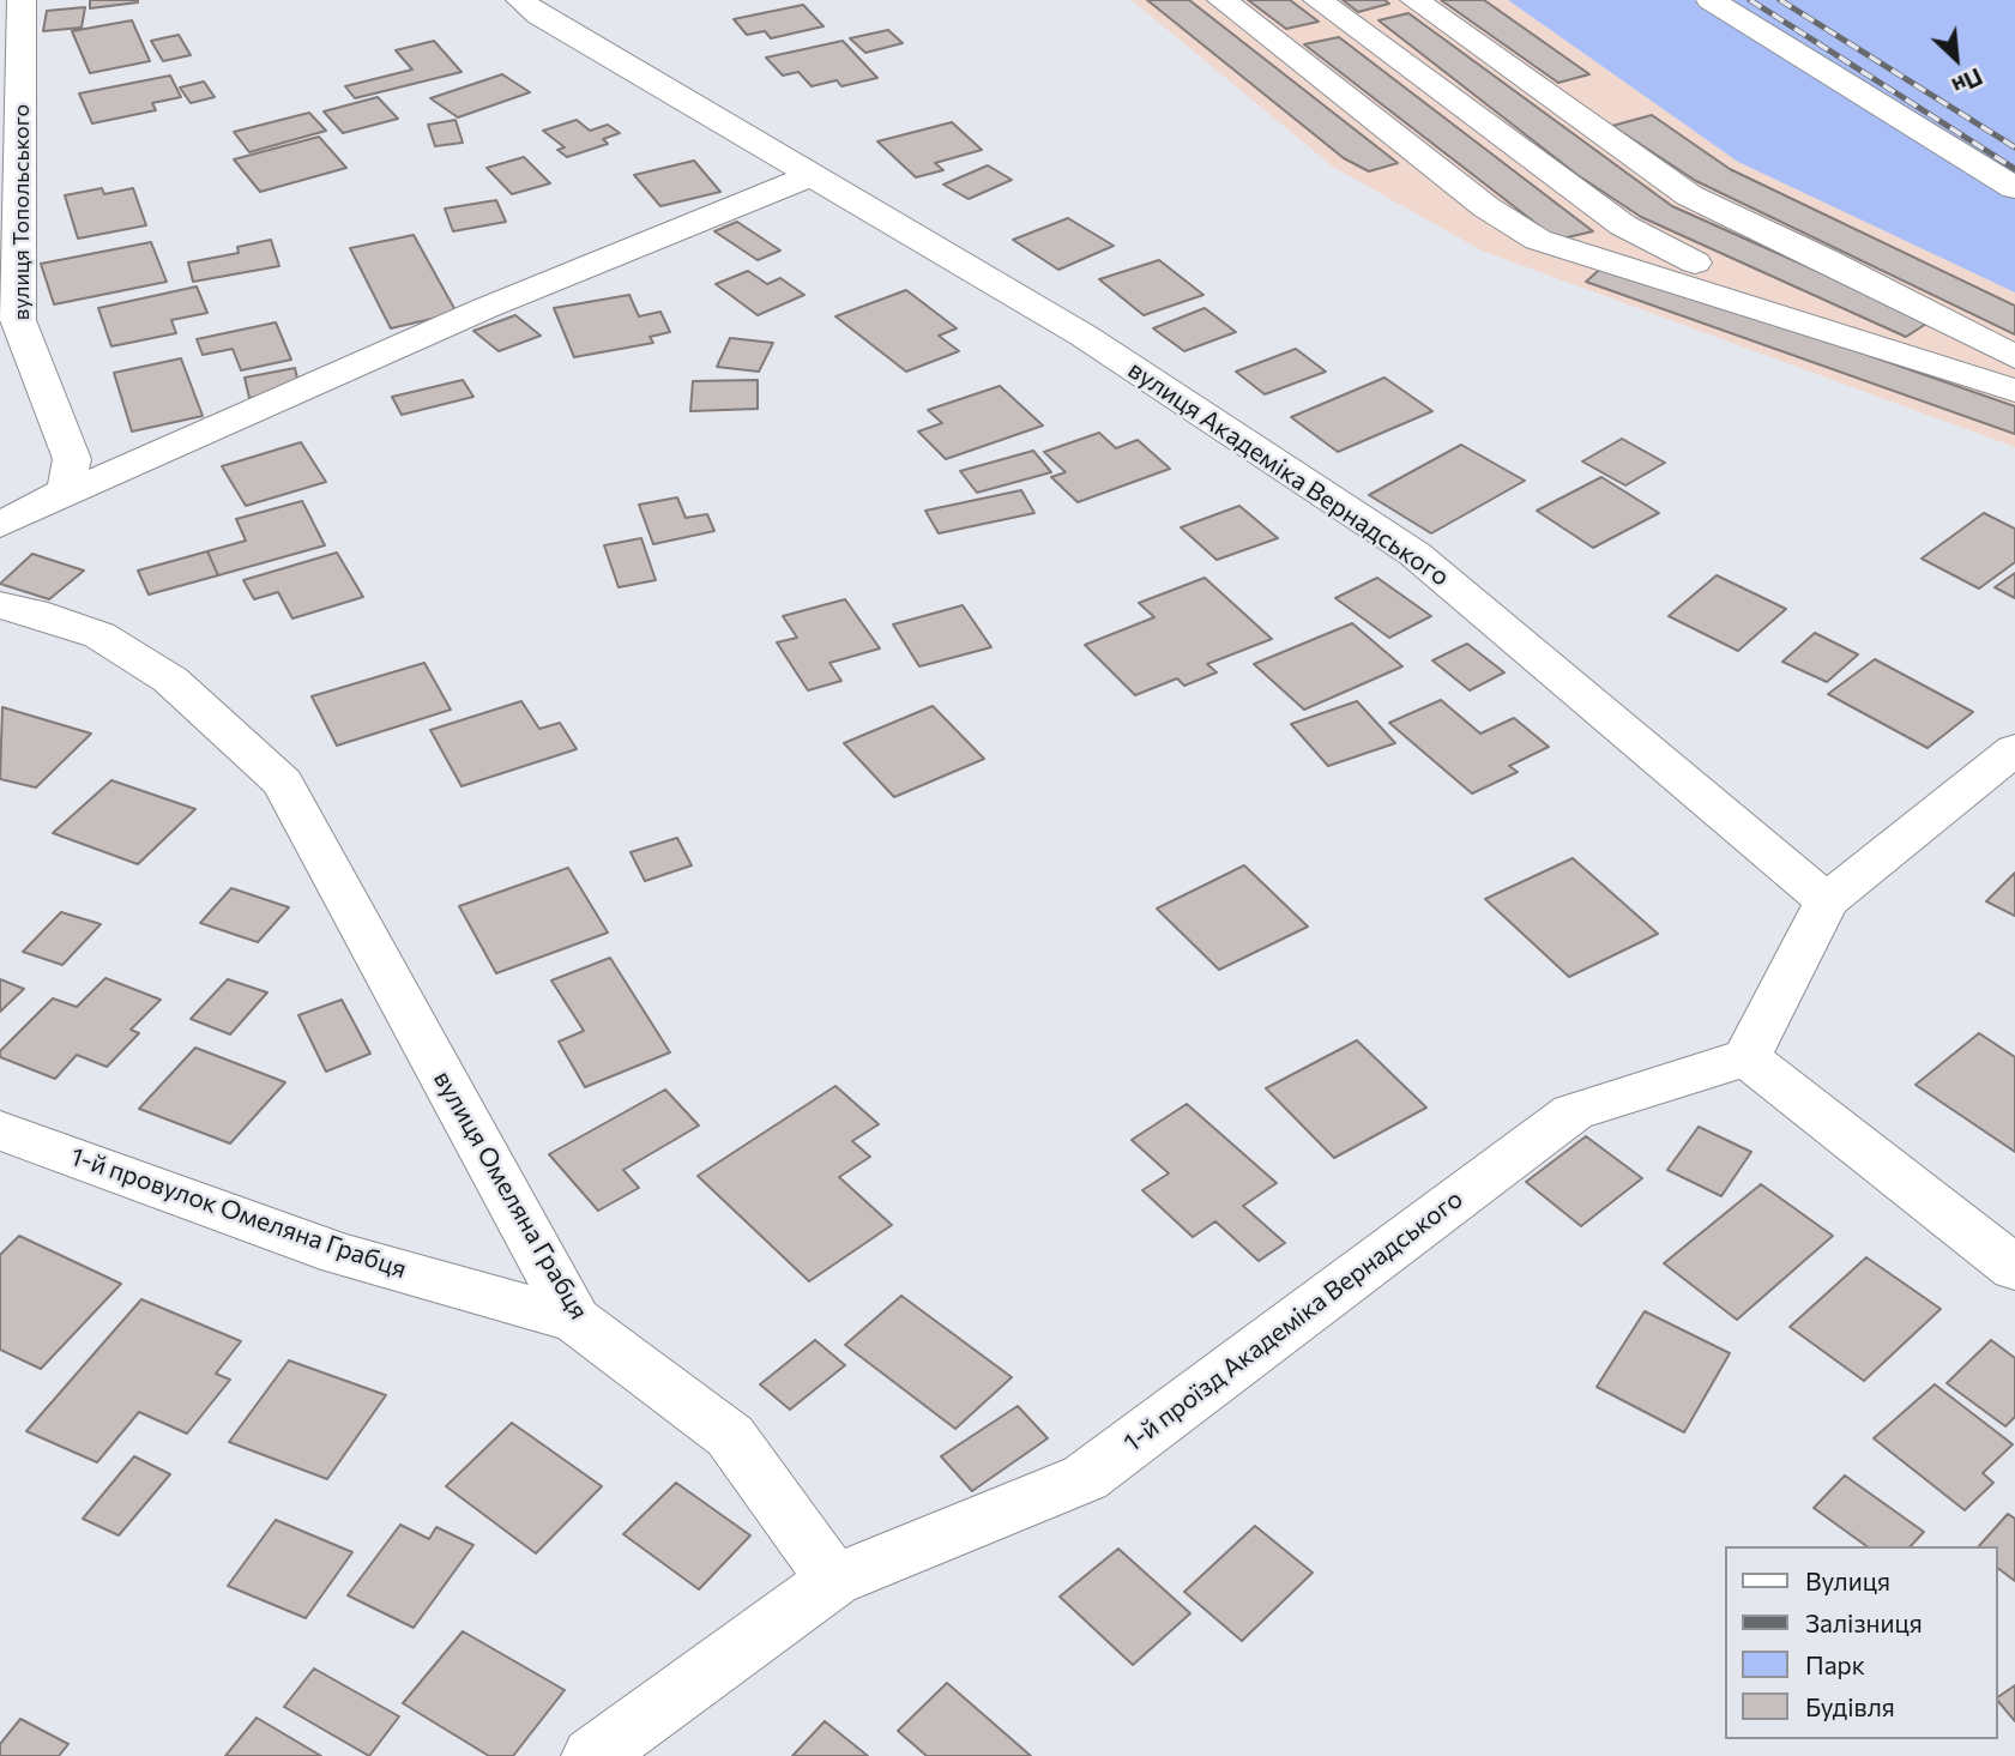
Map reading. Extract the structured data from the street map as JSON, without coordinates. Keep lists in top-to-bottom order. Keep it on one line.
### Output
{"streets":{"street":["вулиця Топольського","вулиця Академіка Вернадського","вулиця Омеляна Грабця","1-й провулок Омеляна Грабця","1-й проїзд Академіка Вернадського"]},"crossings":[["вулиця Омеляна Грабця","1-й провулок Омеляна Грабця"],["вулиця Омеляна Грабця","1-й проїзд Академіка Вернадського"]],"legend":["Вулиця","Залізниця","Парк","Будівля"],"north":"bottom right"}
